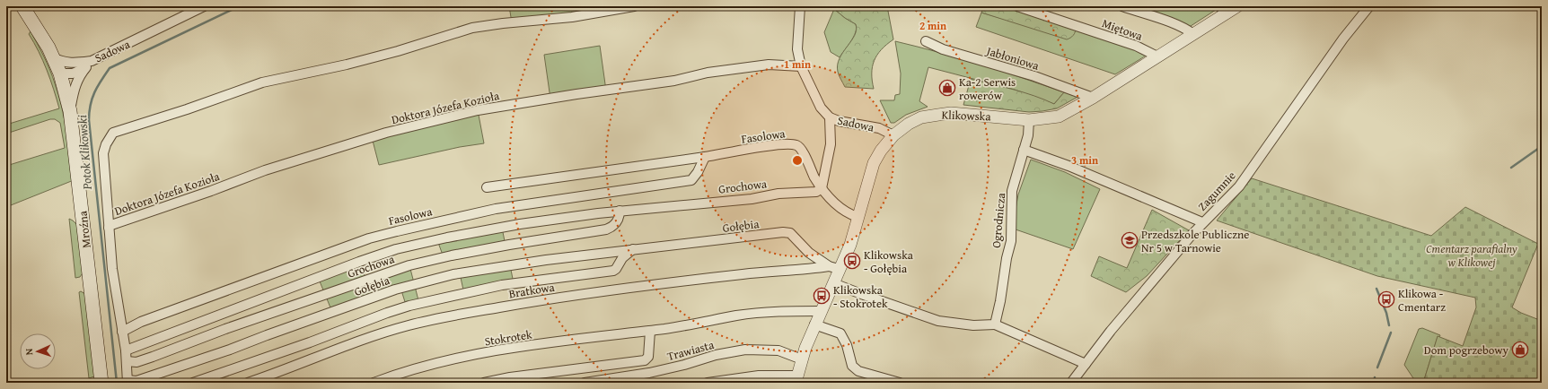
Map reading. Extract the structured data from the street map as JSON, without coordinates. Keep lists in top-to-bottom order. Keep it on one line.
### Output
{"streets":{"main road":["Mroźna"],"street":["Miętowa","Sadowa","Jabłoniowa","Doktora Józefa Kozioła","Klikowska","Fasolowa","Grochowa","Zagumnie","Ogrodnicza","Gołębia","Bratkowa","Stokrotek","Trawiasta"]},"crossings":[["Miętowa","Klikowska"],["Sadowa","Doktora Józefa Kozioła"],["Sadowa","Klikowska"],["Sadowa","Mroźna"],["Jabłoniowa","Klikowska"],["Klikowska","Ogrodnicza"],["Klikowska","Gołębia"],["Klikowska","Bratkowa"],["Klikowska","Stokrotek"],["Klikowska","Trawiasta"],["Fasolowa","Grochowa"],["Gołębia","Bratkowa"]],"water":["Potok Klikowski"],"parks":["Cmentarz parafialny w Klikowej"],"places":{"shop":["Ka-2 Serwis rowerów","Dom pogrzebowy"],"school or university":["Przedszkole Publiczne Nr 5 w Tarnowie"],"bus stop":["Klikowska - Gołębia","Klikowska - Stokrotek","Klikowa - Cmentarz"]},"north":"left","rings":["2 min","1 min","3 min"]}
